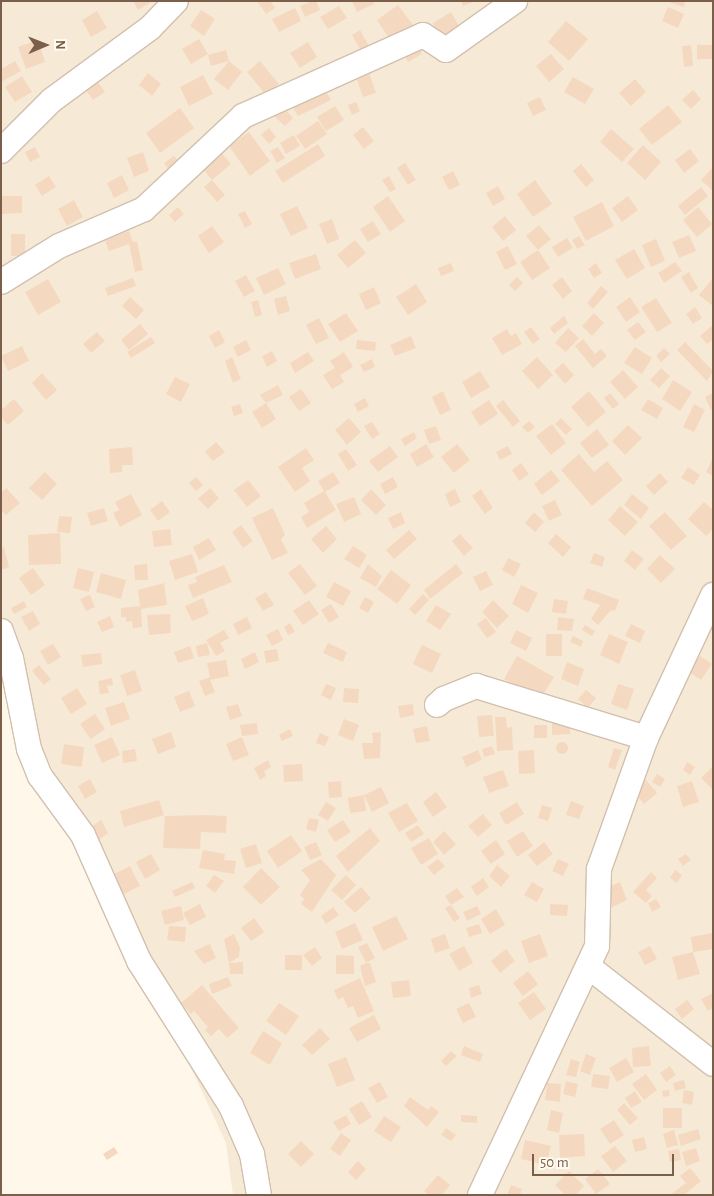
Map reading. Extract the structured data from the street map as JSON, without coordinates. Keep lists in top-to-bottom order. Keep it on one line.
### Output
{"scale_bar":"50 m","north":"right"}
